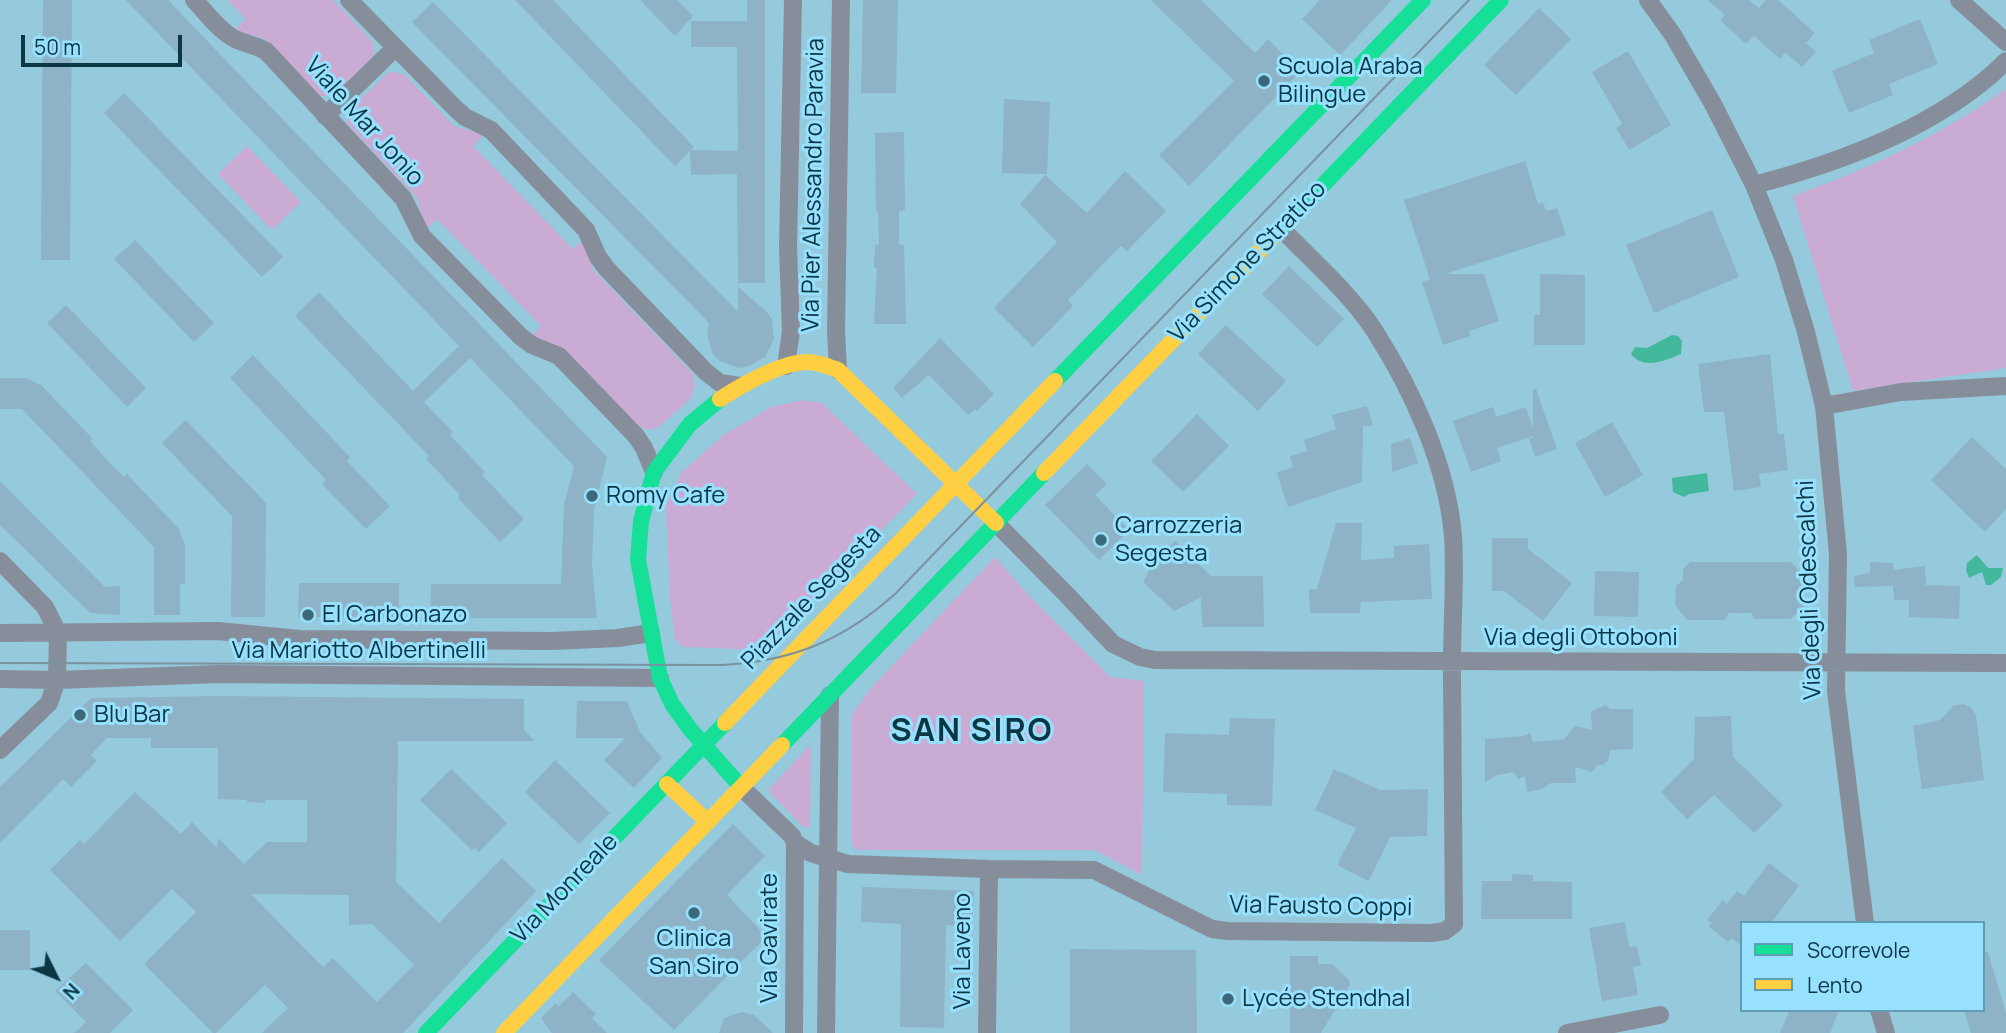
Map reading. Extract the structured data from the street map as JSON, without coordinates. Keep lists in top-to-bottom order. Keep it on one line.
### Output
{"streets":{"main road":["Via Simone Stratico","Piazzale Segesta","Via Monreale"],"street":["Viale Mar Jonio","Via Pier Alessandro Paravia","Via degli Odescalchi","Via degli Ottoboni","Via Mariotto Albertinelli","Via Fausto Coppi","Via Gavirate","Via Laveno"]},"crossings":[["Via Simone Stratico","Via degli Ottoboni"],["Via degli Odescalchi","Via degli Ottoboni"],["Piazzale Segesta","Via Monreale"],["Via degli Ottoboni","Via Fausto Coppi"],["Via Fausto Coppi","Via Laveno"]],"districts":["SAN SIRO"],"places":["Scuola Araba Bilingue","Romy Cafe","Carrozzeria Segesta","El Carbonazo","Blu Bar","Clinica San Siro","Lycée Stendhal"],"legend":["Scorrevole","Lento"],"scale_bar":"50 m","north":"bottom right"}
